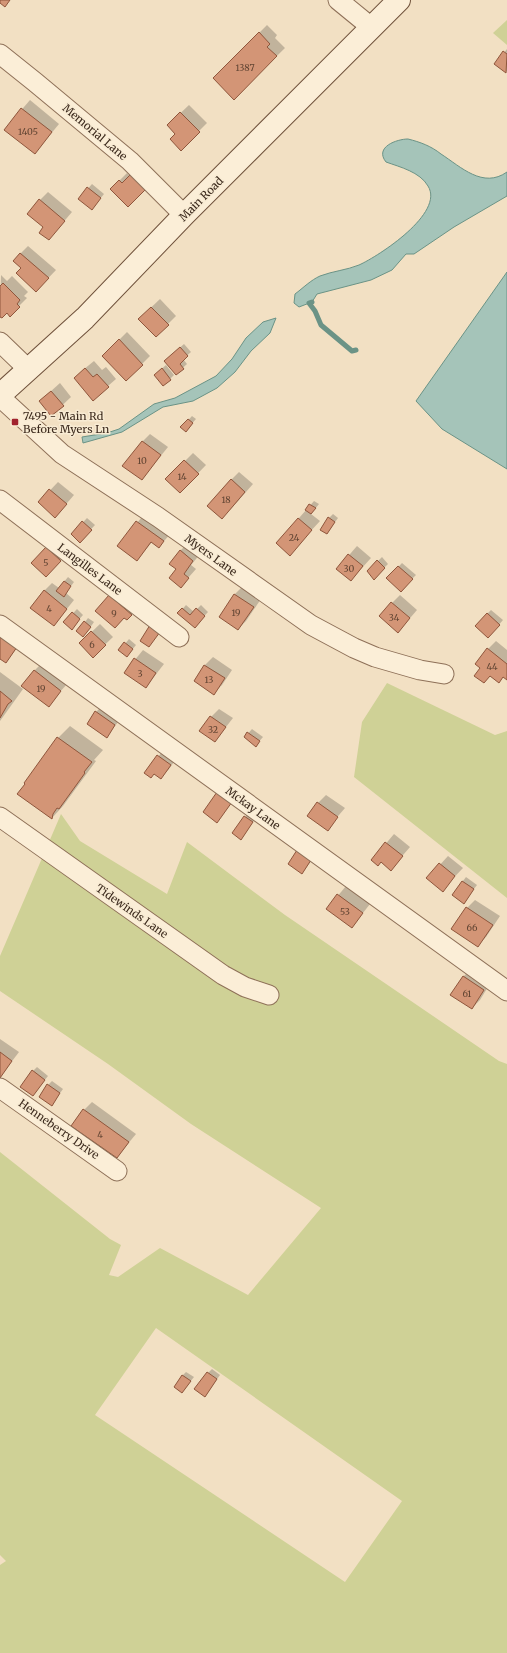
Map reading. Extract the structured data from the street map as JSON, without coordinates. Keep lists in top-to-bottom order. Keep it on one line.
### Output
{"streets":{"main road":["Main Road"],"street":["Memorial Lane","Myers Lane","Langilles Lane","Mckay Lane","Tidewinds Lane","Henneberry Drive"]},"crossings":[["Memorial Lane","Main Road"],["Main Road","Myers Lane"]],"places":{"transit":["7495 - Main Rd Before Myers Ln"]},"house_numbers":["1387","1405","10","14","18","24","5","30","4","19","9","34","6","44","3","13","19","32","53","66","61","4"]}
